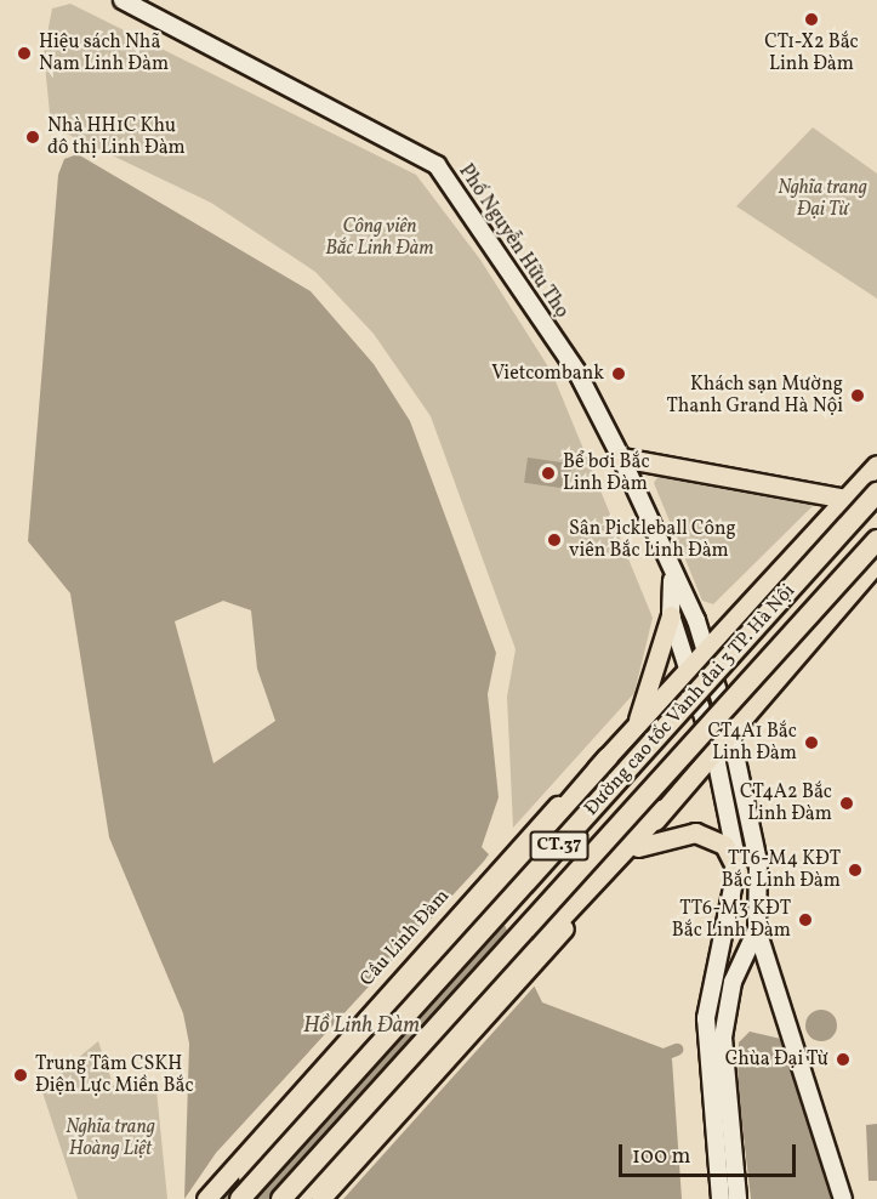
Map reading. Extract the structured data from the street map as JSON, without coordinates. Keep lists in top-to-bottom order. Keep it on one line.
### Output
{"streets":{"highway":["Đường cao tốc Vành đai 3 TP. Hà Nội","CT.37"],"main road":["Phố Nguyễn Hữu Thọ","Cầu Linh Đàm"]},"crossings":[["Phố Nguyễn Hữu Thọ","Cầu Linh Đàm"]],"water":["Hồ Linh Đàm"],"parks":["Nghĩa trang Đại Từ","Công viên Bắc Linh Đàm","Nghĩa trang Hoàng Liệt"],"places":["CT1-X2 Bắc Linh Đàm","Hiệu sách Nhã Nam Linh Đàm","Nhà HH1C Khu đô thị Linh Đàm","Vietcombank","Khách sạn Mường Thanh Grand Hà Nội","Bể bơi Bắc Linh Đàm","Sân Pickleball Công viên Bắc Linh Đàm","CT4A1 Bắc Linh Đàm","CT4A2 Bắc Linh Đàm","TT6-M4 KĐT Bắc Linh Đàm","TT6-M3 KĐT Bắc Linh Đàm","Chùa Đại Từ","Trung Tâm CSKH Điện Lực Miền Bắc"],"scale_bar":"100 m"}
